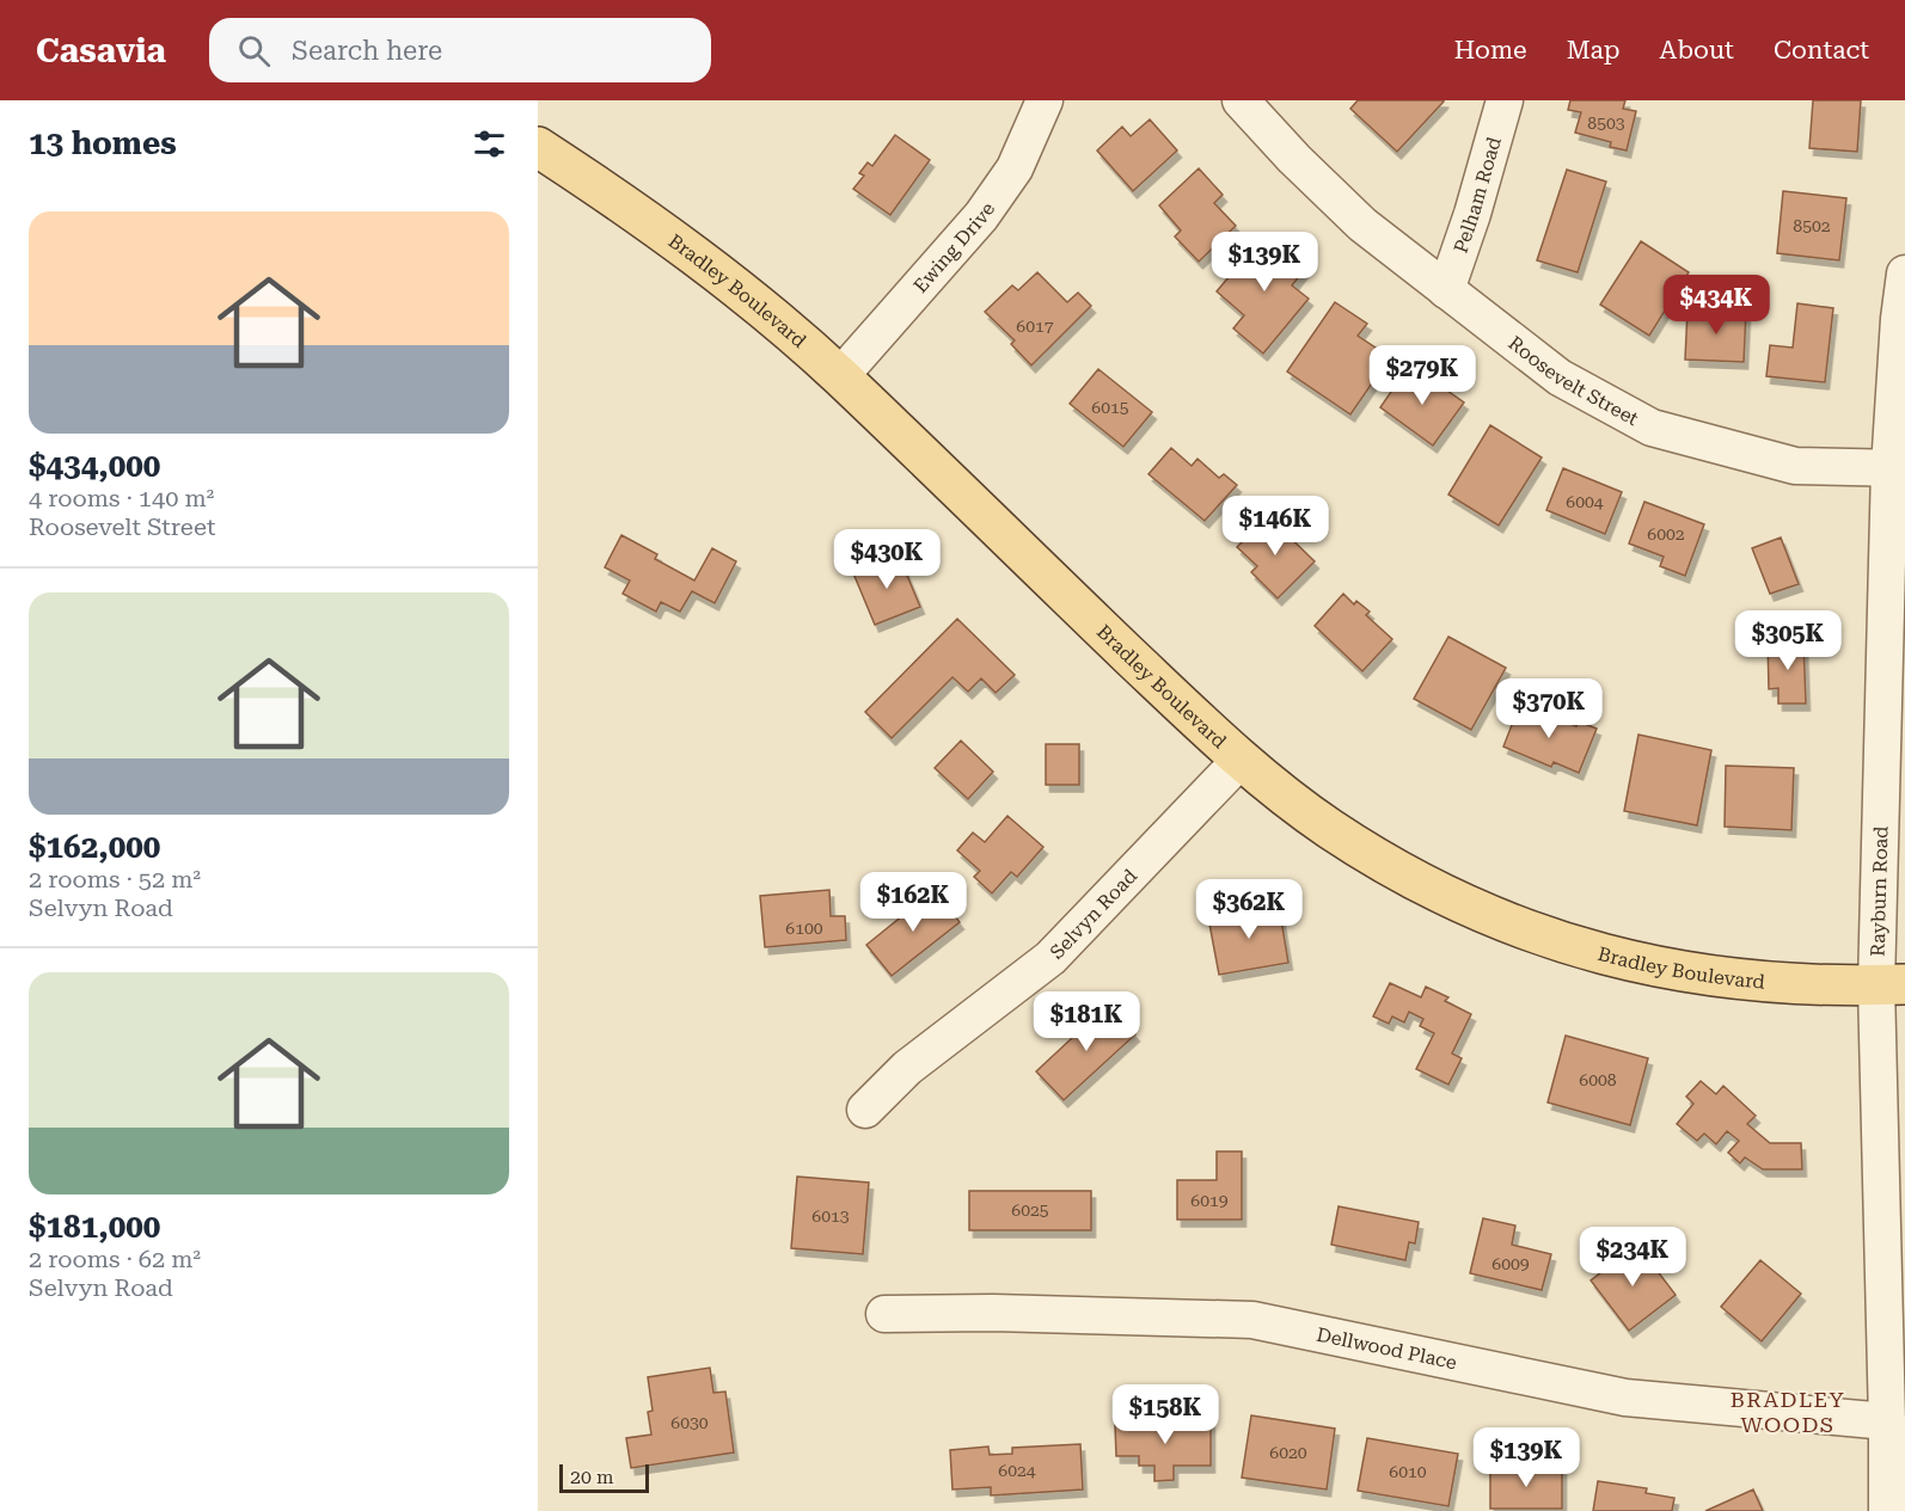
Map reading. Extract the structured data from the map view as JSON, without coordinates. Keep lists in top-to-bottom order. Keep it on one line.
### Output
{"streets":{"main road":["Bradley Boulevard"],"street":["Pelham Road","Ewing Drive","Roosevelt Street","Rayburn Road","Selvyn Road","Dellwood Place"]},"crossings":[["Pelham Road","Roosevelt Street"],["Ewing Drive","Bradley Boulevard"],["Bradley Boulevard","Rayburn Road"],["Bradley Boulevard","Selvyn Road"],["Roosevelt Street","Rayburn Road"],["Rayburn Road","Dellwood Place"]],"districts":["BRADLEY WOODS"],"house_numbers":["8503","8502","6017","6015","6004","6002","6100","6008","6019","6025","6013","6009","6030","6020","6024","6010"],"scale_bar":"20 m","page":{"header":"Casavia","search":"Search here","nav":["Home","Map","About","Contact"],"heading":"13 homes","list":[{"name":"$434,000","note":"4 rooms · 140 m² · Roosevelt Street"},{"name":"$162,000","note":"2 rooms · 52 m² · Selvyn Road"},{"name":"$181,000","note":"2 rooms · 62 m² · Selvyn Road"}],"price":["$139K","$434K","$279K","$146K","$430K","$305K","$370K","$162K","$362K","$181K","$234K","$158K","$139K"],"scale":"20 m"}}
